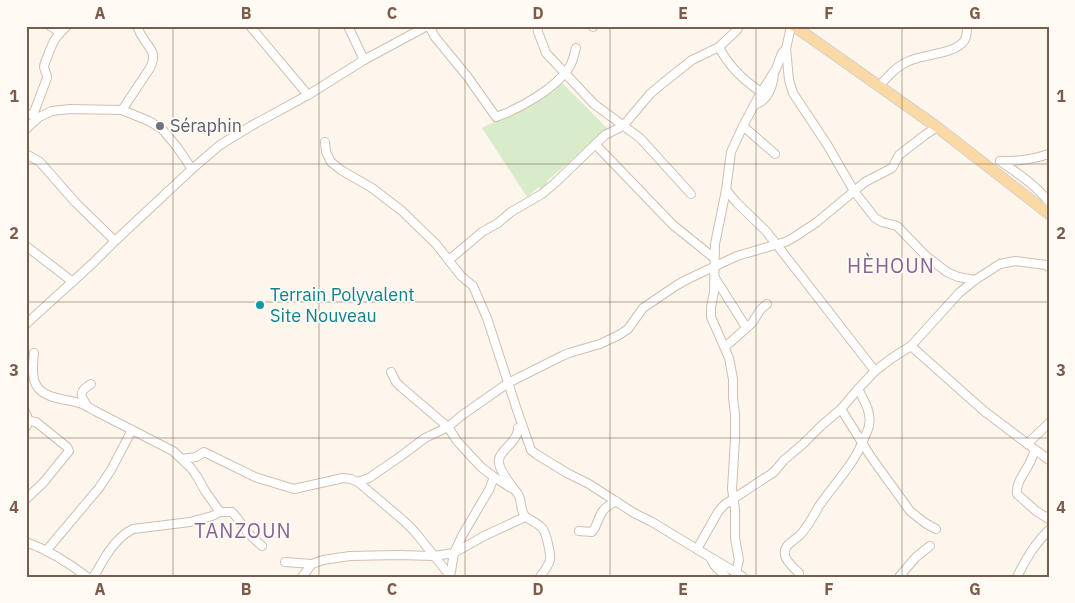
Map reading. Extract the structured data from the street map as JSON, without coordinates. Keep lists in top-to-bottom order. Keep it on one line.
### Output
{"districts":["HÈHOUN","TANZOUN"],"places":["Séraphin","Terrain Polyvalent Site Nouveau"],"grid":{"columns":["A","B","C","D","E","F","G"],"rows":["1","2","3","4"]}}
